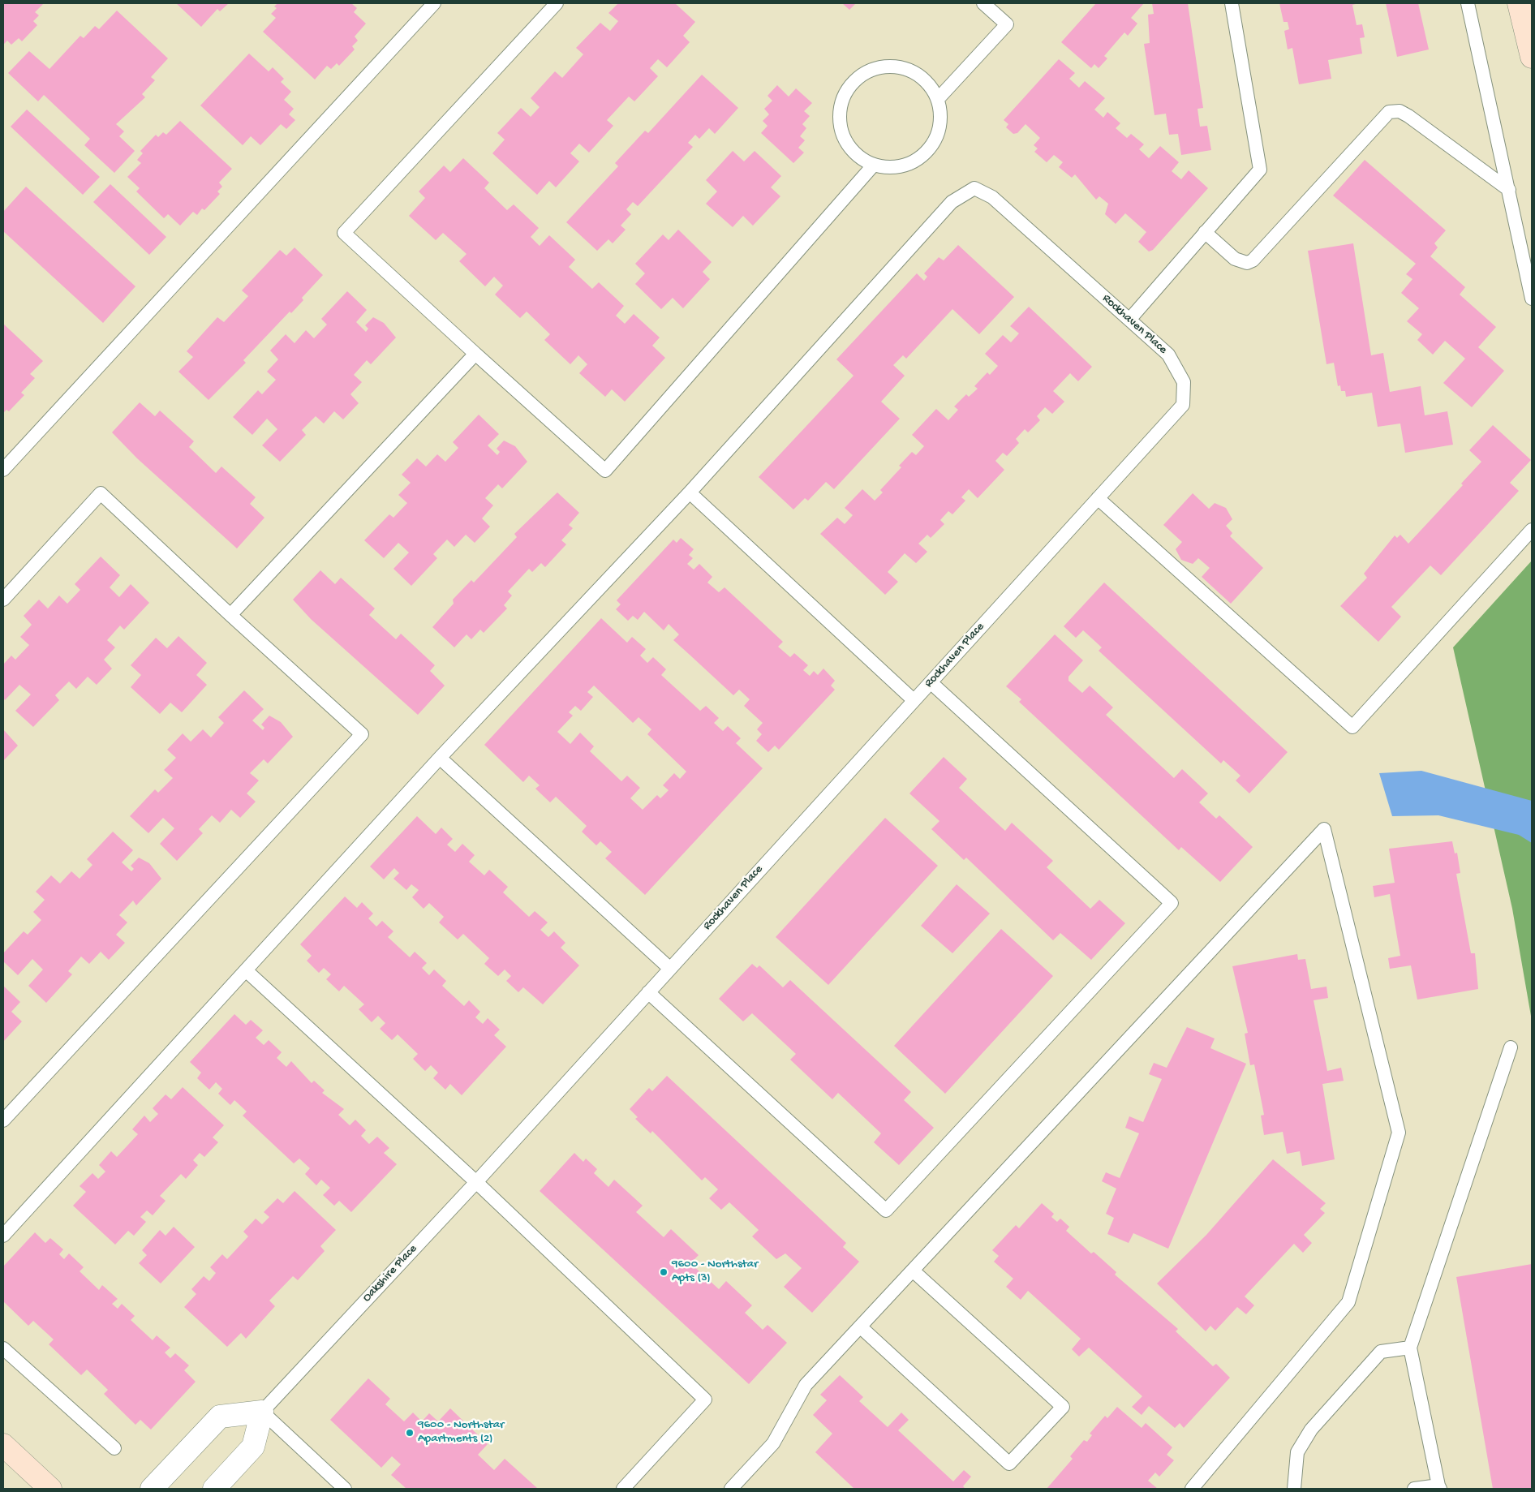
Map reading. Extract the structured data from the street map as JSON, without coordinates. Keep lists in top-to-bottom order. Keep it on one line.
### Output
{"streets":{"street":["Oakshire Place"],"lane":["Rockhaven Place"]},"crossings":[["Rockhaven Place","Oakshire Place"]],"places":["9600 - Northstar Apts (3)","9600 - Northstar Apartments (2)"]}
